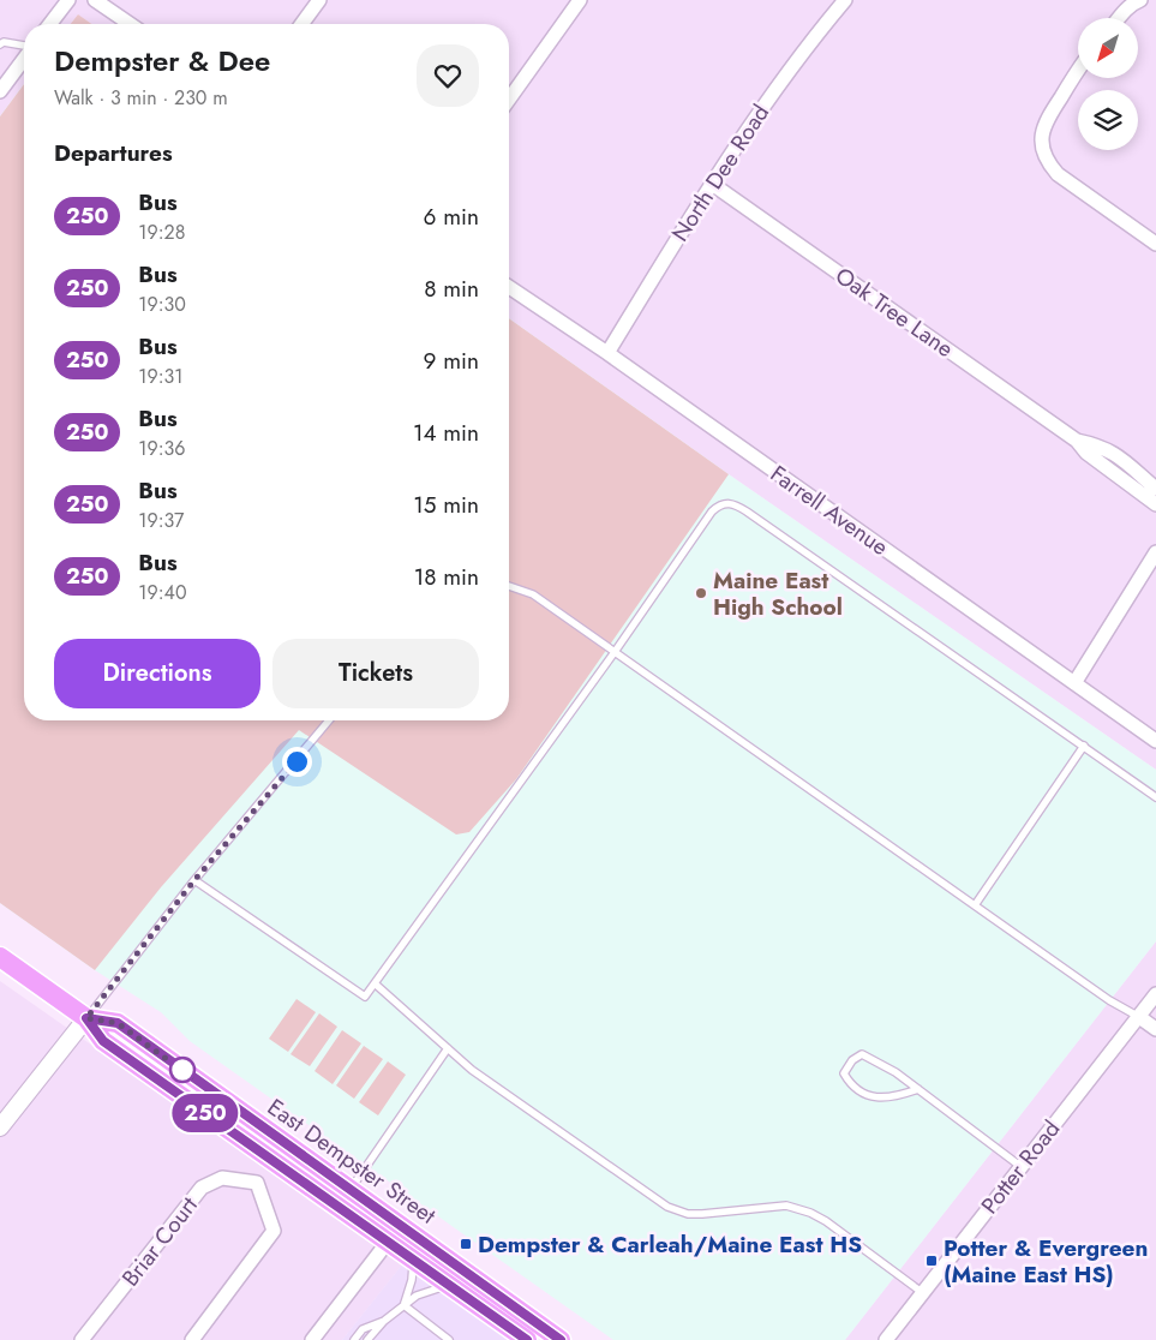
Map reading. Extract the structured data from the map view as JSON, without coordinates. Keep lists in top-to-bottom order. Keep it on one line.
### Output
{"streets":{"main road":["East Dempster Street"],"street":["North Dee Road","Oak Tree Lane","Farrell Avenue","Potter Road","Briar Court"]},"crossings":[["North Dee Road","Oak Tree Lane"],["North Dee Road","Farrell Avenue"]],"places":{"other":["Maine East High School"],"transit":["Dempster & Carleah/Maine East HS","Potter & Evergreen (Maine East HS)"]},"lines":["bus line 250"],"north":"bottom left","page":{"on_map":"250","heading":[["Dempster & Dee","Walk · 3 min · 230 m"],"Departures"],"list":[{"mark":"250","name":"Bus","note":"19:28","value":"6 min"},{"mark":"250","name":"Bus","note":"19:30","value":"8 min"},{"mark":"250","name":"Bus","note":"19:31","value":"9 min"},{"mark":"250","name":"Bus","note":"19:36","value":"14 min"},{"mark":"250","name":"Bus","note":"19:37","value":"15 min"},{"mark":"250","name":"Bus","note":"19:40","value":"18 min"}],"buttons":["Directions","Tickets"]}}
